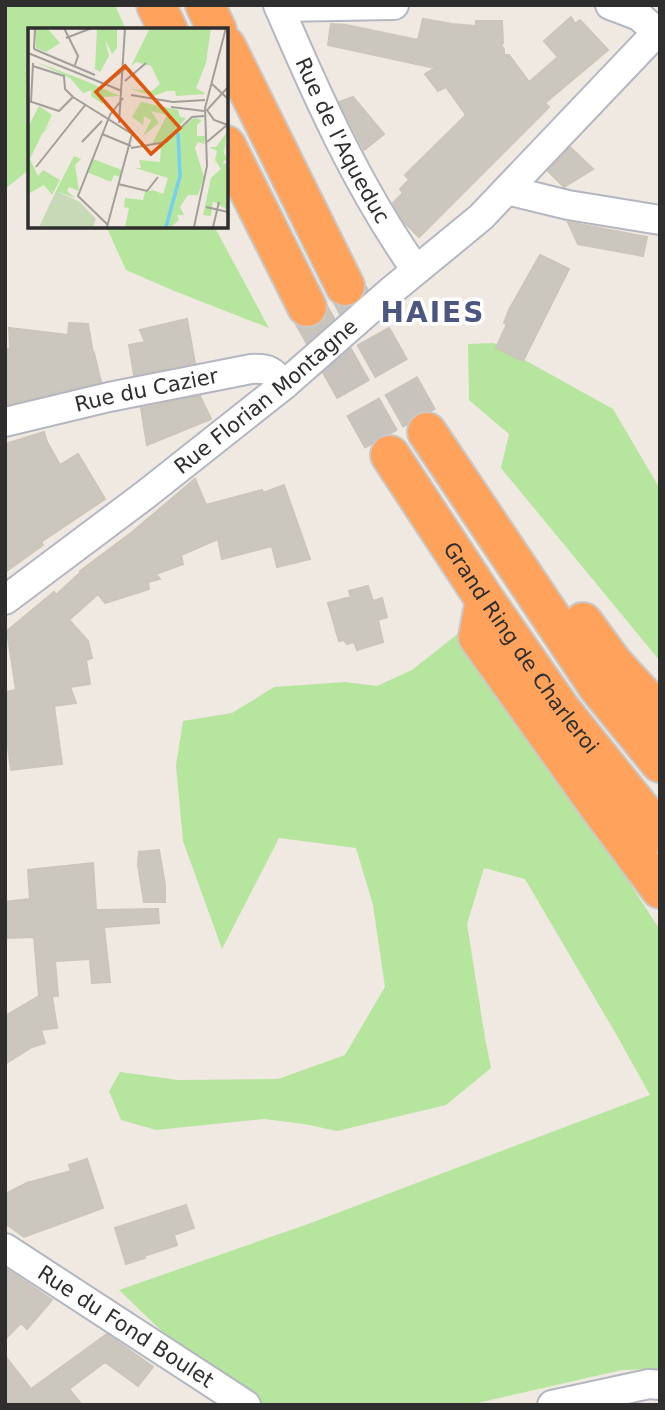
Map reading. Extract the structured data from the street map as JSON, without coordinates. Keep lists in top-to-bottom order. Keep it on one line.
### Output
{"streets":{"highway":["Grand Ring de Charleroi"],"street":["Rue de l'Aqueduc","Rue du Cazier","Rue Florian Montagne","Rue du Fond Boulet"]},"crossings":[["Rue de l'Aqueduc","Rue Florian Montagne"],["Rue du Cazier","Rue Florian Montagne"]],"districts":["HAIES"]}
